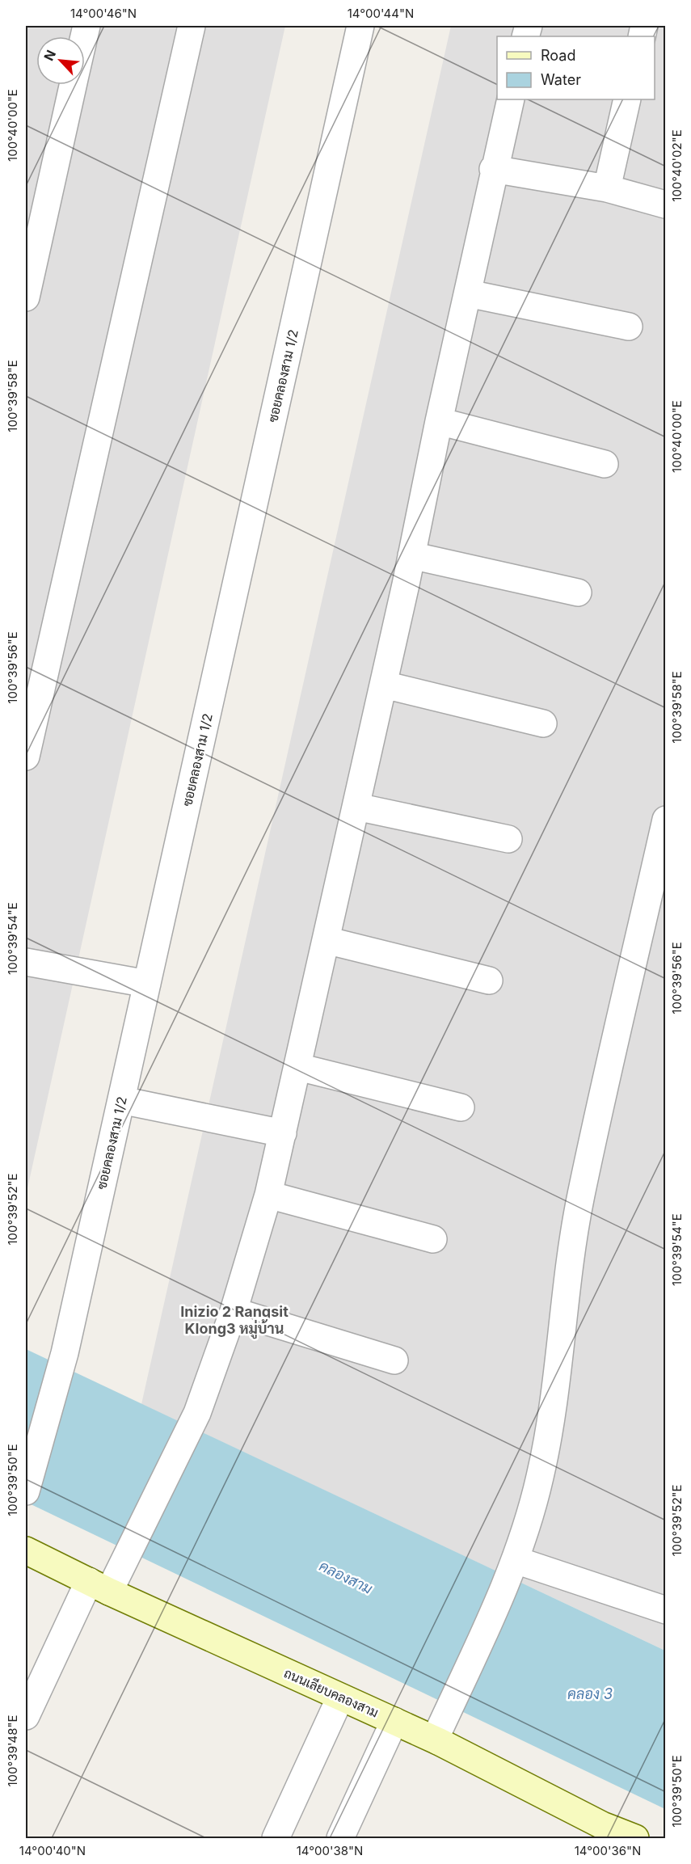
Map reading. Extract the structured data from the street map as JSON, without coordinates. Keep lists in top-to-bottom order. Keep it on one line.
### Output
{"streets":{"main road":["ถนนเลียบคลองสาม"],"street":["ซอยคลองสาม 1/2"]},"districts":["Inizio 2 Rangsit Klong3 หมู่บ้าน"],"water":["คลองสาม","คลอง 3"],"legend":["Road","Water"],"north":"top left","coordinates":["14°00'46\"N","14°00'44\"N","100°40'00\"E","100°40'02\"E","100°39'58\"E","100°39'56\"E","100°39'54\"E","100°39'52\"E","100°39'50\"E","100°39'48\"E","14°00'40\"N","14°00'38\"N","14°00'36\"N"]}
